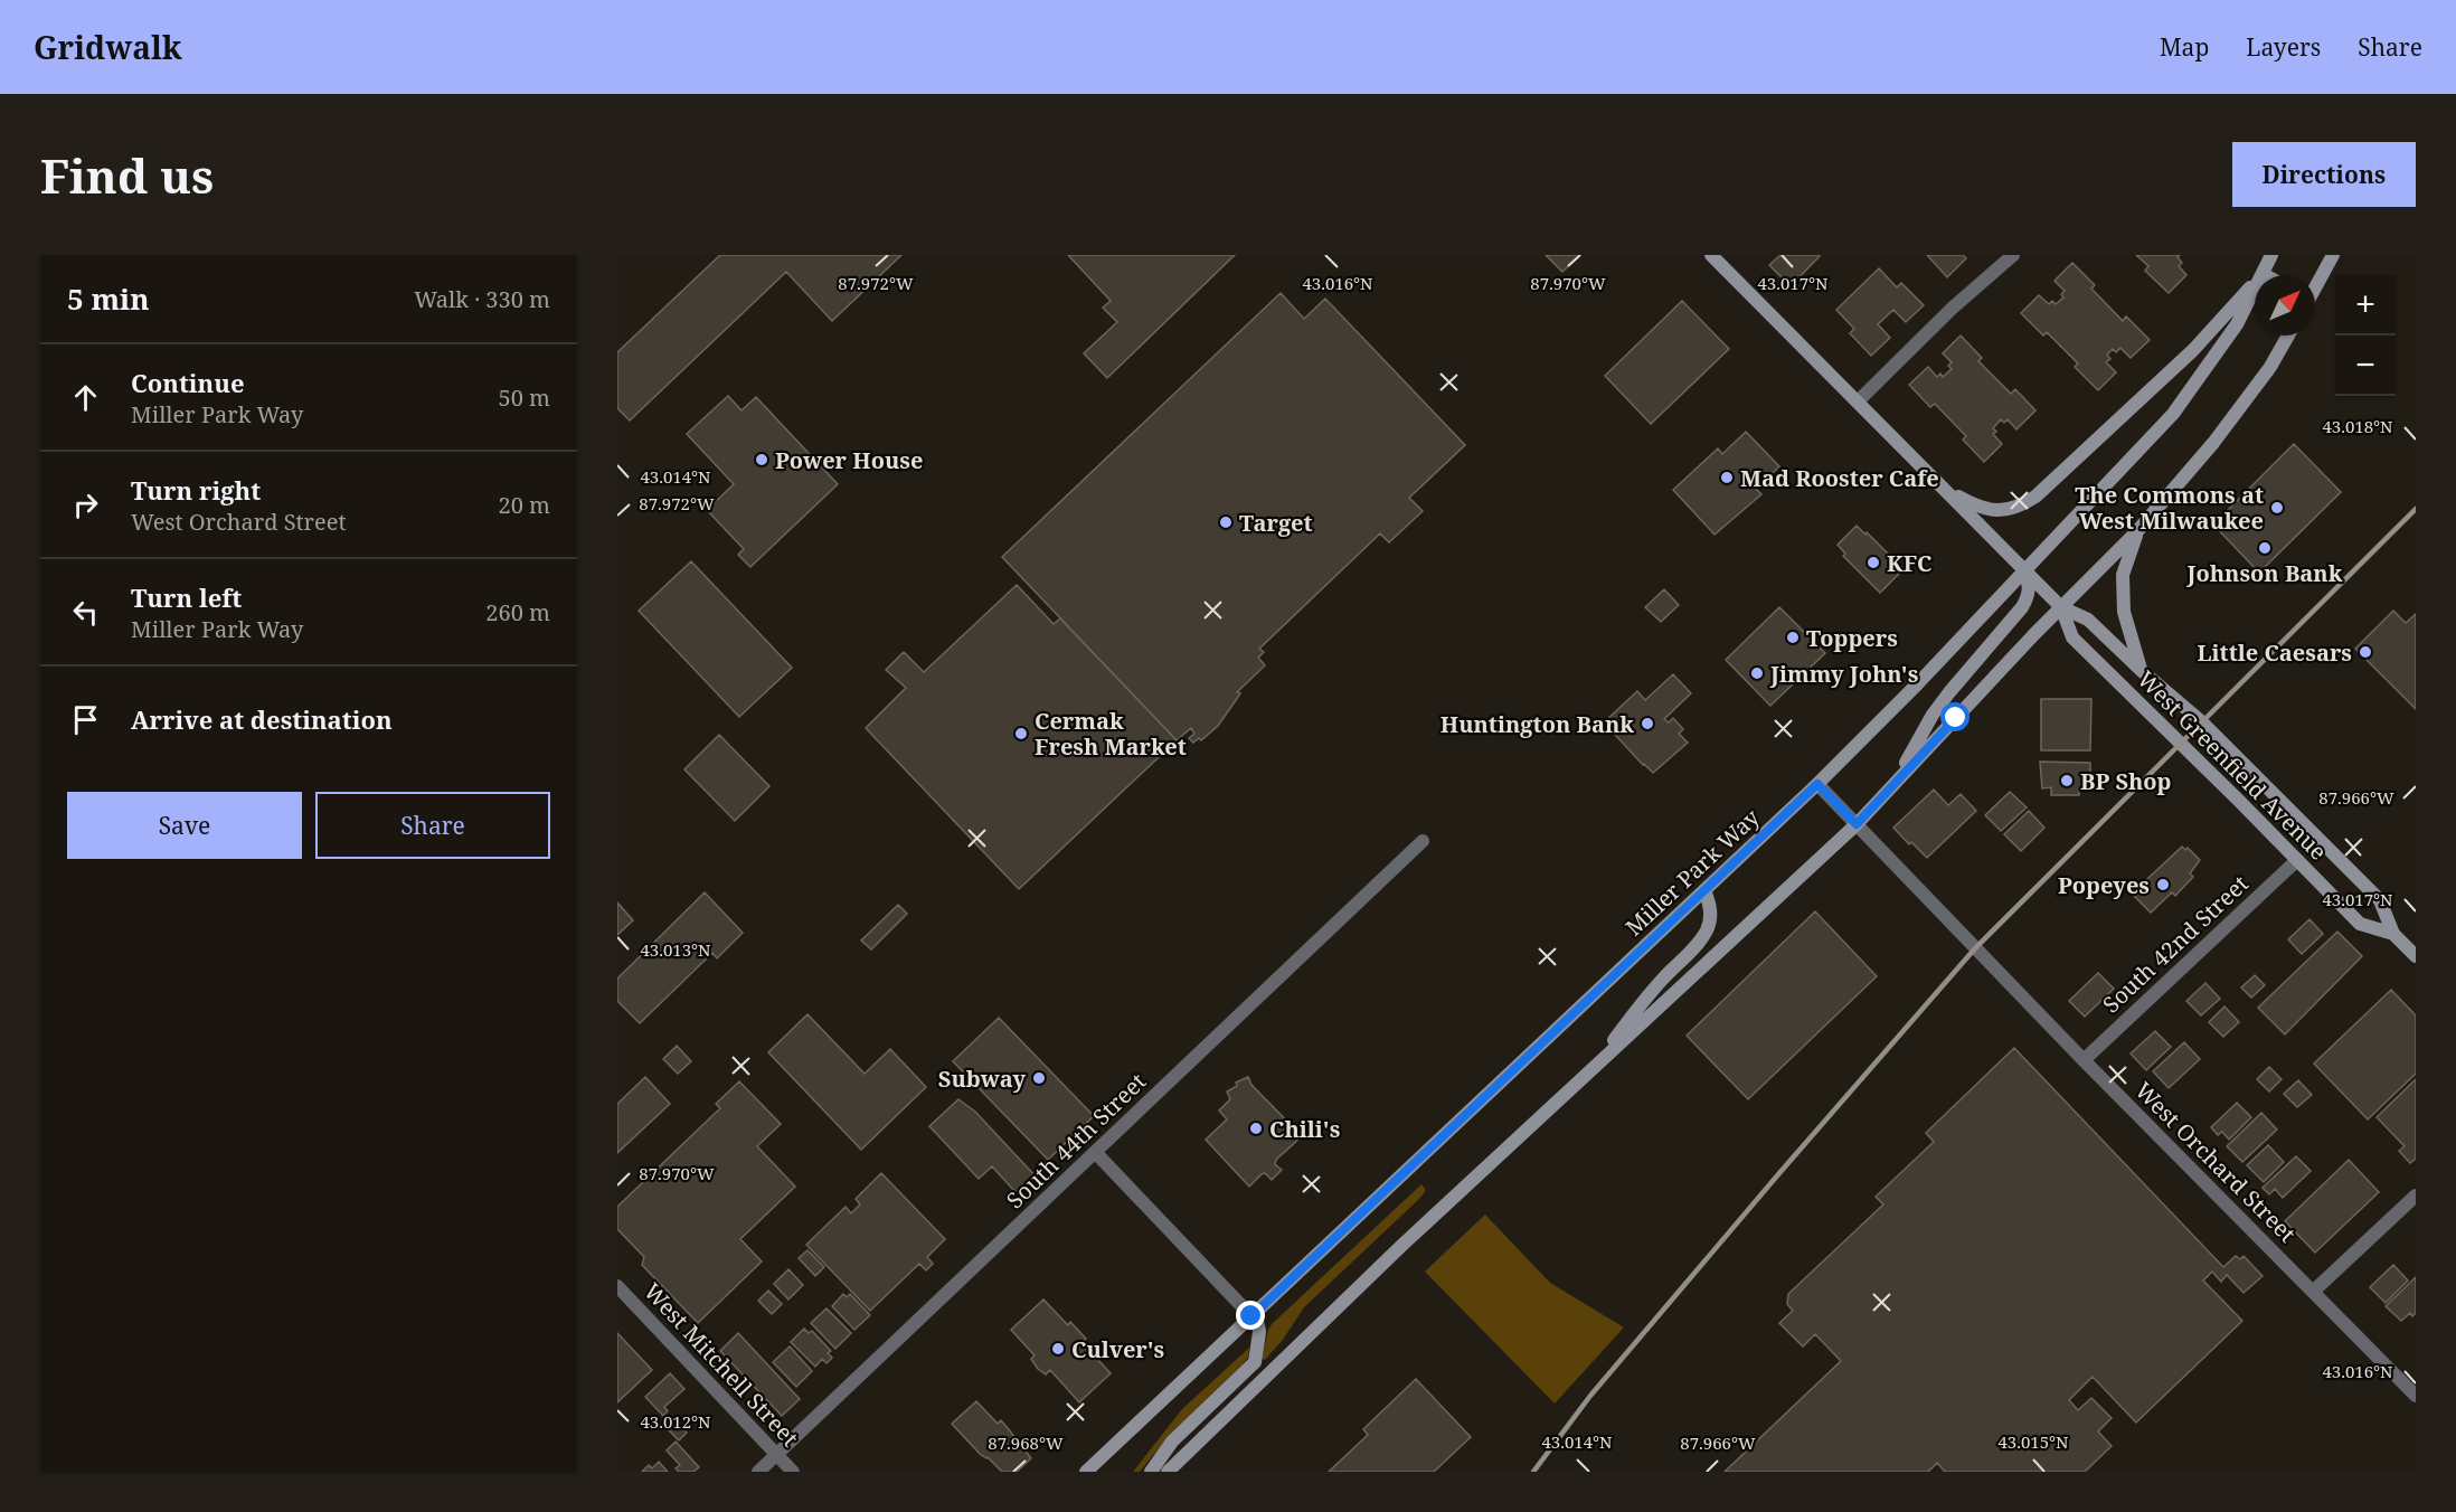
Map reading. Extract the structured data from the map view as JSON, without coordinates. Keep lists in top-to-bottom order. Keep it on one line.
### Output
{"streets":{"main road":["West Greenfield Avenue","Miller Park Way"],"street":["South 42nd Street","South 44th Street","West Orchard Street","West Mitchell Street"]},"crossings":[["West Greenfield Avenue","Miller Park Way"],["West Greenfield Avenue","South 42nd Street"],["Miller Park Way","West Orchard Street"],["South 42nd Street","West Orchard Street"],["South 44th Street","West Mitchell Street"]],"places":["Power House","Mad Rooster Cafe","The Commons at West Milwaukee","Target","Johnson Bank","KFC","Toppers","Little Caesars","Jimmy John's","Huntington Bank","Cermak Fresh Market","BP Shop","Popeyes","Subway","Chili's","Culver's"],"north":"top right","page":{"header":"Gridwalk","nav":["Map","Layers","Share"],"buttons":["Directions",["Save","Share"]],"title":"Find us","heading":["5 min","Walk · 330 m"],"map_buttons":["+","−"],"list":[["Continue","Miller Park Way","50 m"],["Turn right","West Orchard Street","20 m"],["Turn left","Miller Park Way","260 m"],"Arrive at destination"]},"coordinates":["87.972°W","87.970°W","43.016°N","43.017°N","43.018°N","43.014°N","87.966°W","43.013°N","43.012°N","43.015°N","87.968°W"]}
